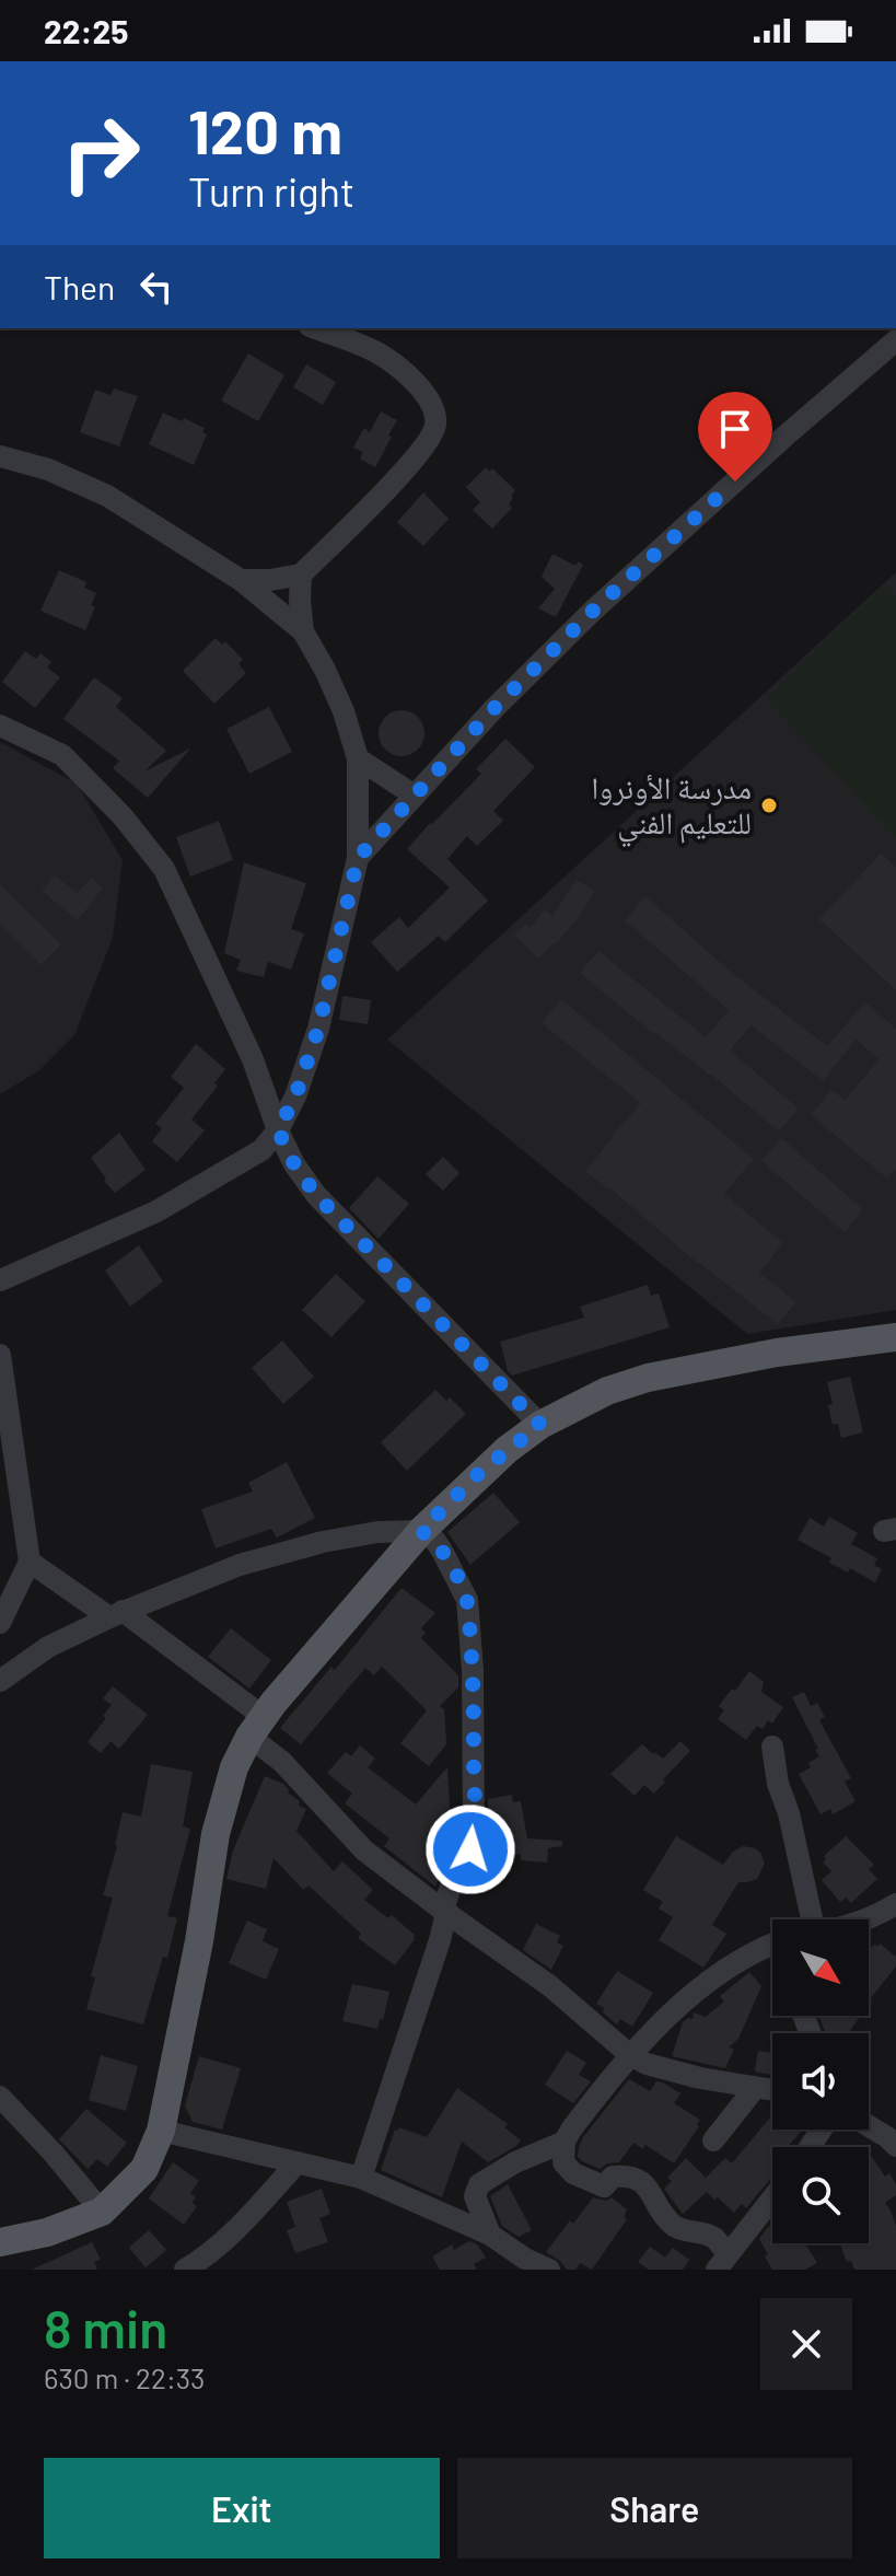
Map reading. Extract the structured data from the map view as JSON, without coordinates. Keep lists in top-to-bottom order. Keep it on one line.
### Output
{"places":["مدرسة الأونروا للتعليم الفني"],"north":"bottom right","page":{"status":"22:25","turn":["120 m","Turn right"],"then":"Then","heading":["8 min","630 m · 22:33"],"buttons":["Exit","Share"]}}
